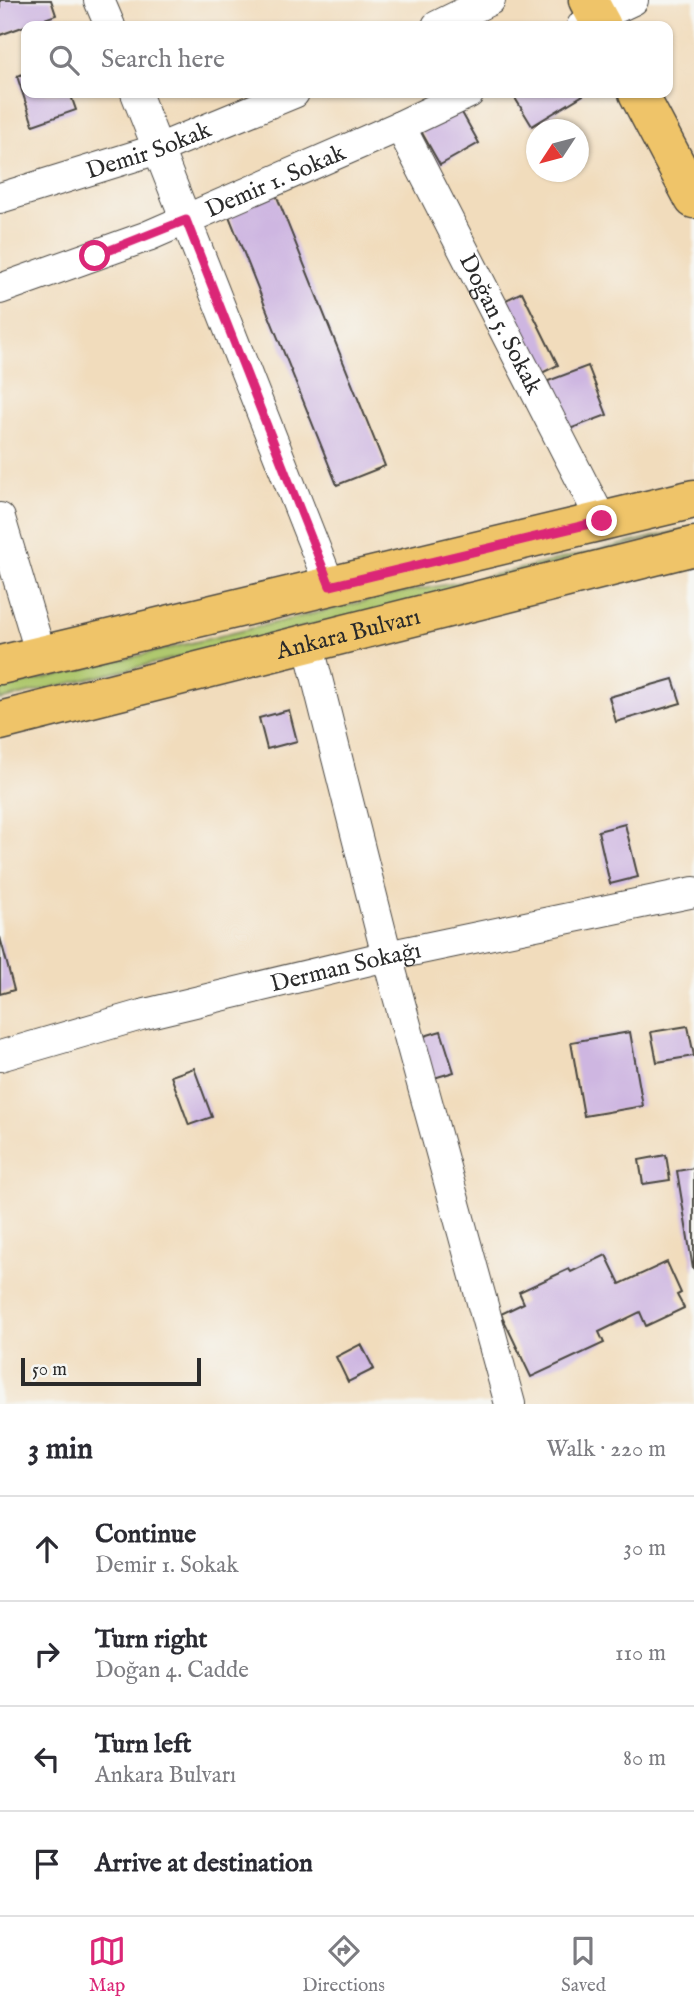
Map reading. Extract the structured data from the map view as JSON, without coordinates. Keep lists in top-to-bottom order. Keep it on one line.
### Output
{"streets":{"main road":["Ankara Bulvarı"],"street":["Demir Sokak","Demir 1. Sokak","Doğan 5. Sokak","Derman Sokağı"]},"crossings":[["Demir 1. Sokak","Doğan 5. Sokak"],["Doğan 5. Sokak","Ankara Bulvarı"]],"scale_bar":"50 m","north":"bottom left","page":{"search":"Search here","scale":"50 m","heading":["3 min","Walk · 220 m"],"list":[["Continue","Demir 1. Sokak","30 m"],["Turn right","Doğan 4. Cadde","110 m"],["Turn left","Ankara Bulvarı","80 m"],"Arrive at destination"],"nav":["Map","Directions","Saved"]}}
